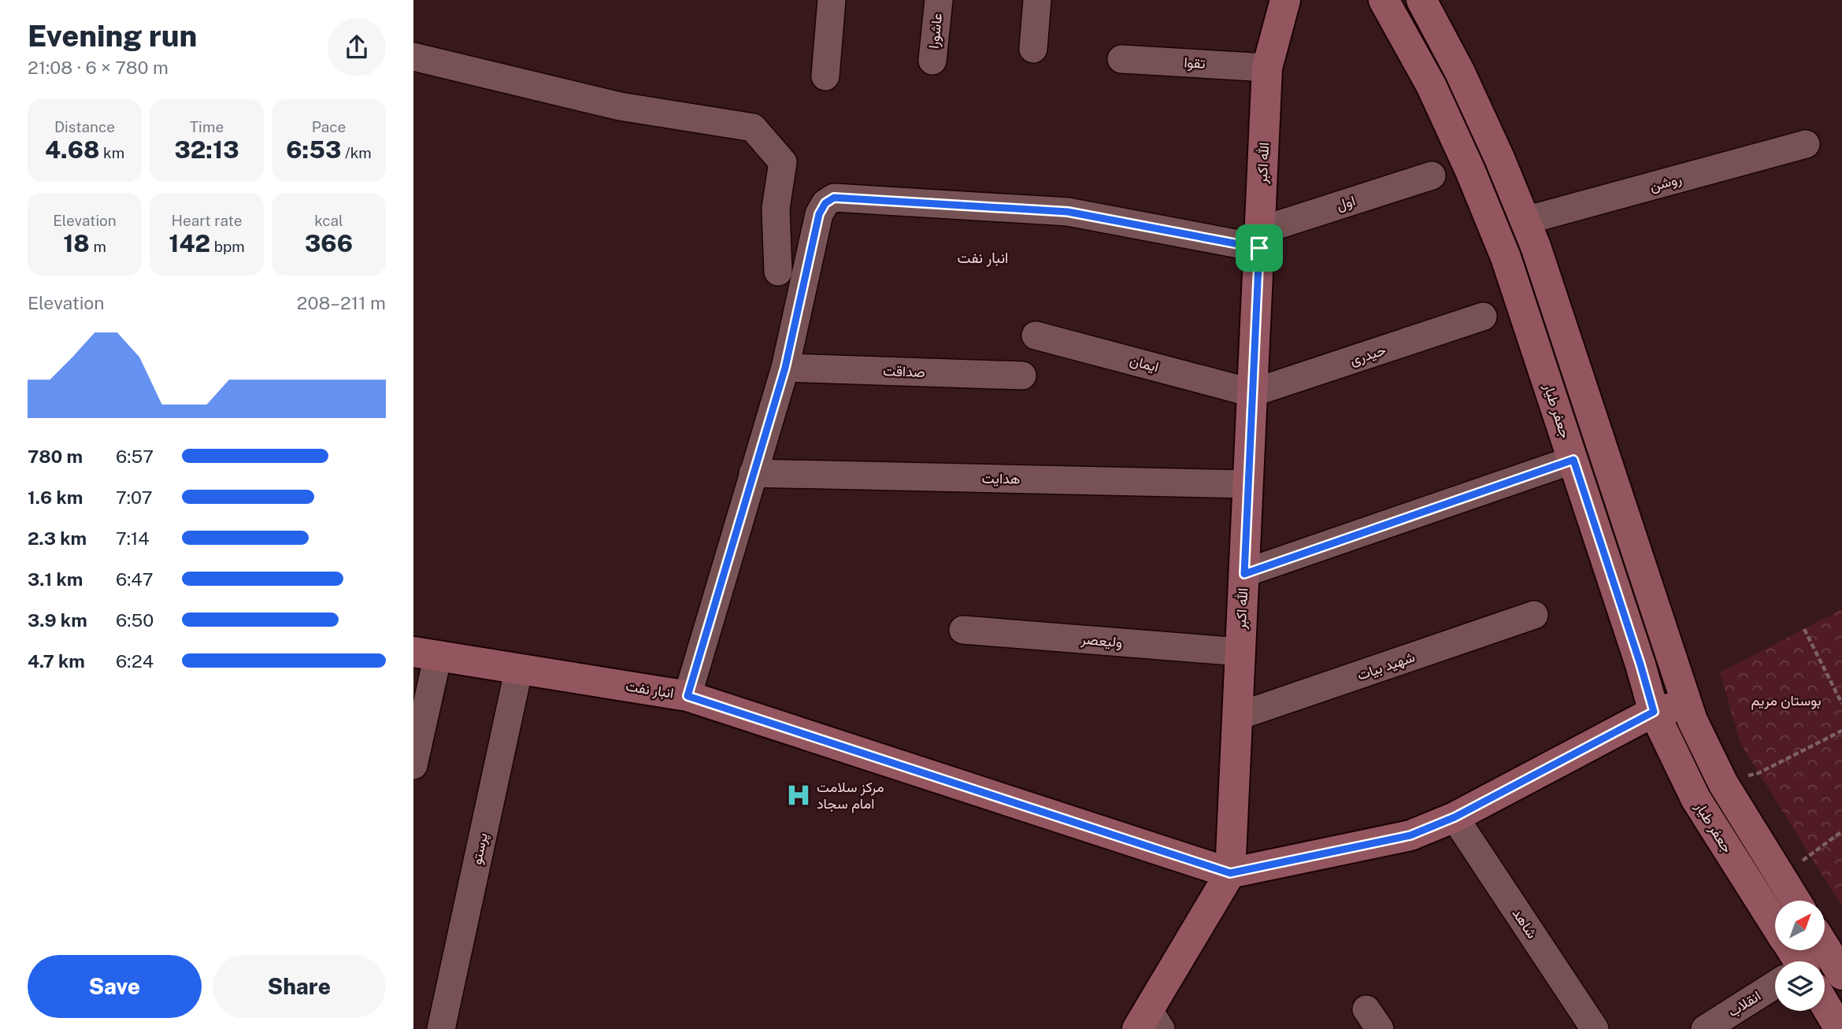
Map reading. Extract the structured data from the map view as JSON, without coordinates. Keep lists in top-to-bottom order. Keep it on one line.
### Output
{"streets":{"street":["عاشورا","تقوا","الله اکبر","روشن","اول","حیدری","ایمان","صداقت","جعفر طیار","هدایت","ولیعصر","شهید بیات","انبار نفت","پرستو","شاهد","انقلاب"]},"crossings":[["تقوا","الله اکبر"],["الله اکبر","اول"],["الله اکبر","حیدری"],["الله اکبر","ایمان"],["الله اکبر","هدایت"],["الله اکبر","ولیعصر"],["الله اکبر","شهید بیات"],["الله اکبر","انبار نفت"],["حیدری","ایمان"],["جعفر طیار","انبار نفت"],["انبار نفت","پرستو"],["انبار نفت","شاهد"]],"districts":["انبار نفت"],"parks":["بوستان مریم"],"places":{"hospital":["مرکز سلامت امام سجاد"]},"north":"top right","page":{"heading":["Evening run","21:08 · 6 × 780 m"],"stats":[["Distance","4.68 km"],["Time","32:13"],["Pace","6:53 /km"],["Elevation","18 m"],["Heart rate","142 bpm"],["kcal","366"]],"chart":["Elevation","208–211 m"],"list":[{"name":"780 m","note":"6:57"},{"name":"1.6 km","note":"7:07"},{"name":"2.3 km","note":"7:14"},{"name":"3.1 km","note":"6:47"},{"name":"3.9 km","note":"6:50"},{"name":"4.7 km","note":"6:24"}],"buttons":["Save","Share"]}}
